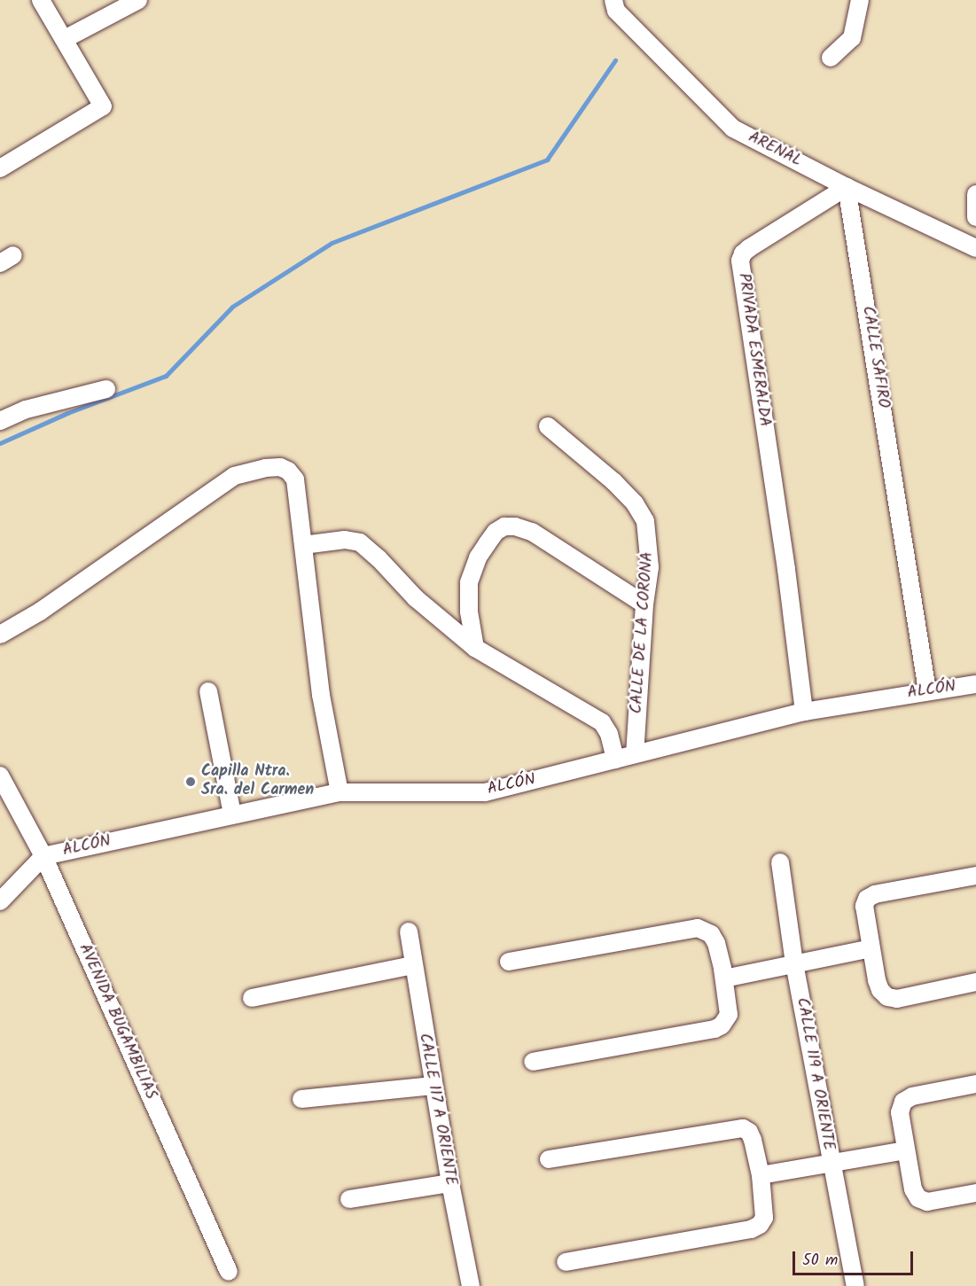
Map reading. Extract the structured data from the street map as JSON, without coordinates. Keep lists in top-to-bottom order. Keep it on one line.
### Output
{"streets":{"street":["ARENAL","PRIVADA ESMERALDA","CALLE SAFIRO","CALLE DE LA CORONA","ALCÓN","AVENIDA BUGAMBILIAS","CALLE 119 A ORIENTE","CALLE 117 A ORIENTE"]},"crossings":[["ARENAL","PRIVADA ESMERALDA"],["ARENAL","CALLE SAFIRO"],["PRIVADA ESMERALDA","CALLE SAFIRO"],["PRIVADA ESMERALDA","ALCÓN"],["CALLE SAFIRO","ALCÓN"],["CALLE DE LA CORONA","ALCÓN"],["ALCÓN","AVENIDA BUGAMBILIAS"]],"places":["Capilla Ntra. Sra. del Carmen"],"scale_bar":"50 m"}
